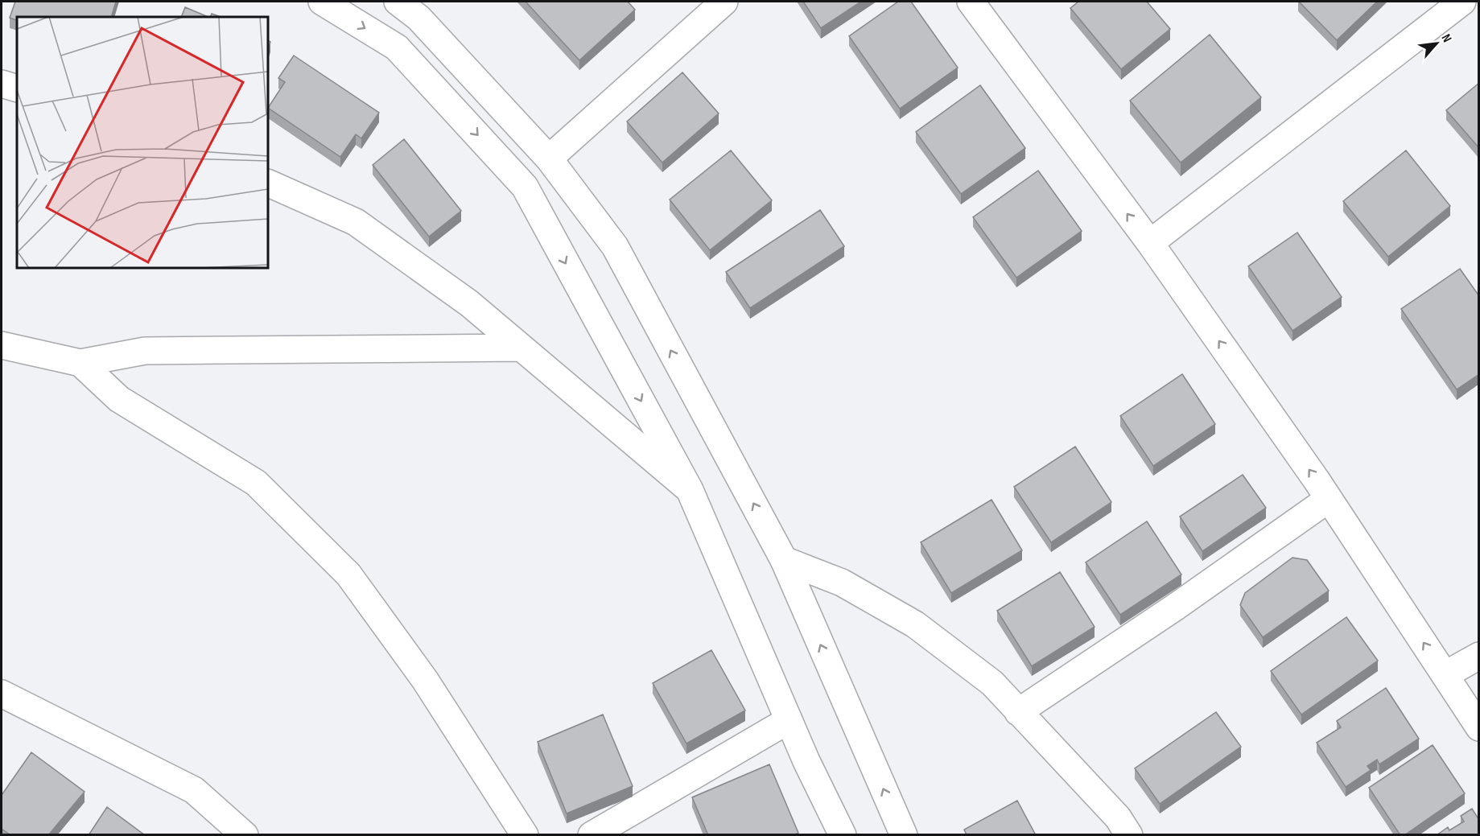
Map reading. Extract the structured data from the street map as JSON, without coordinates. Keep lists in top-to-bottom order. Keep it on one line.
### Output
{"north":"top right"}
